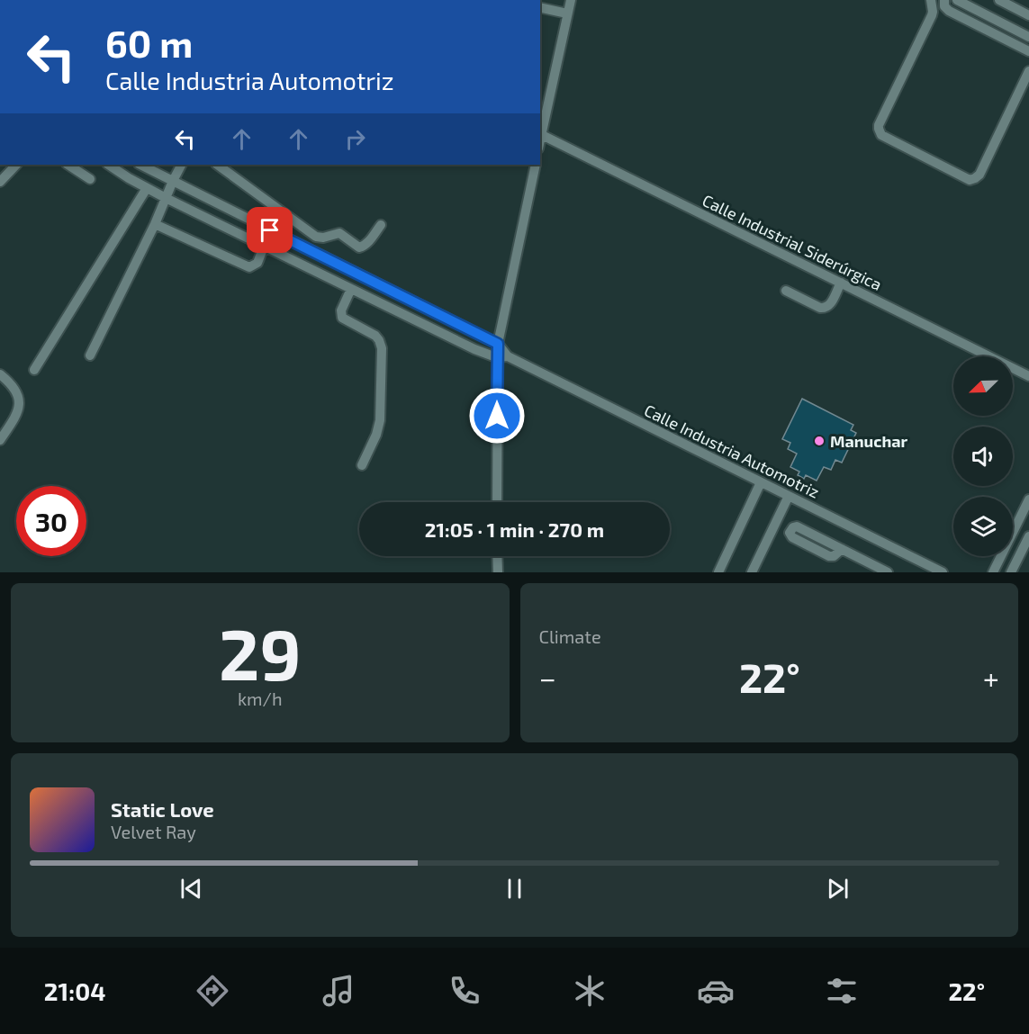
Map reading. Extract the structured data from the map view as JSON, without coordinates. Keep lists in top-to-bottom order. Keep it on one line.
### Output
{"streets":{"street":["Calle Industrial Siderúrgica","Calle Industria Automotriz"]},"places":["Manuchar"],"north":"bottom left","page":{"turn":["60 m","Calle Industria Automotriz"],"limit":"30","trip":"21:05 · 1 min · 270 m","tile":[["29","km/h"],"Climate"],"heat":["−","22°","+"],"song":["Static Love","Velvet Ray"],"tabs":["21:04","22°"]}}
